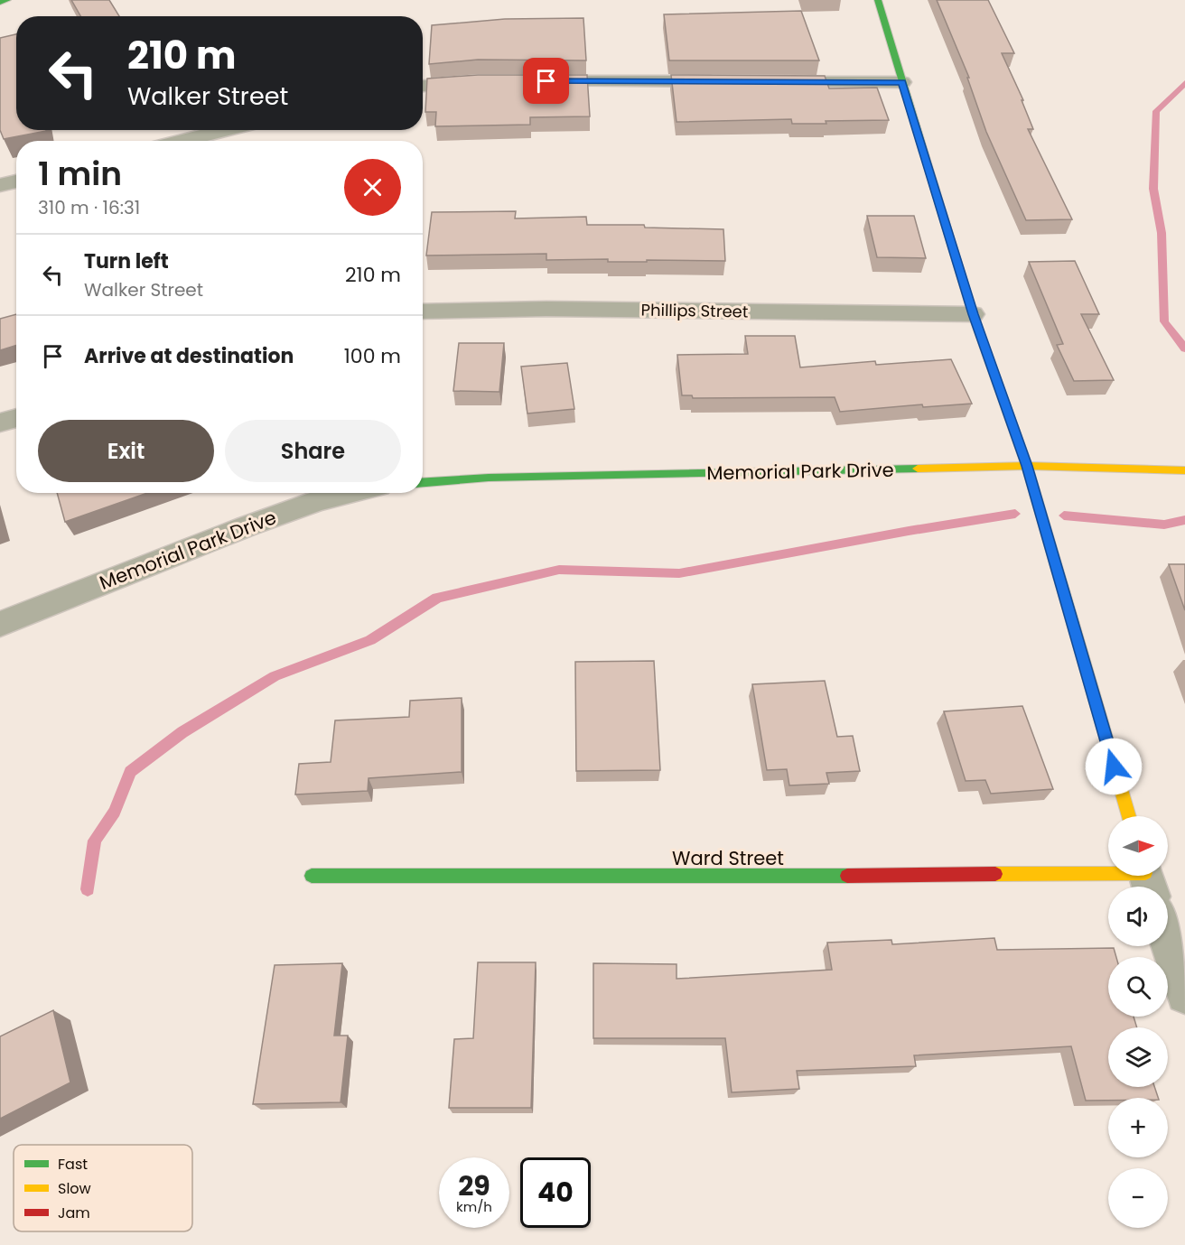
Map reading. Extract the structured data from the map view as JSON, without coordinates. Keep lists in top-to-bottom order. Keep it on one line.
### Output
{"streets":{"street":["Phillips Street","Memorial Park Drive","Ward Street"]},"legend":["Fast","Slow","Jam"],"north":"right","page":{"turn":["210 m","Walker Street"],"heading":["1 min","310 m · 16:31"],"list":[{"name":"Turn left","note":"Walker Street","value":"210 m"},{"name":"Arrive at destination","value":"100 m"}],"buttons":["Exit","Share"],"map_buttons":["+","−"],"speed":"29 km/h","limit":"40"}}
